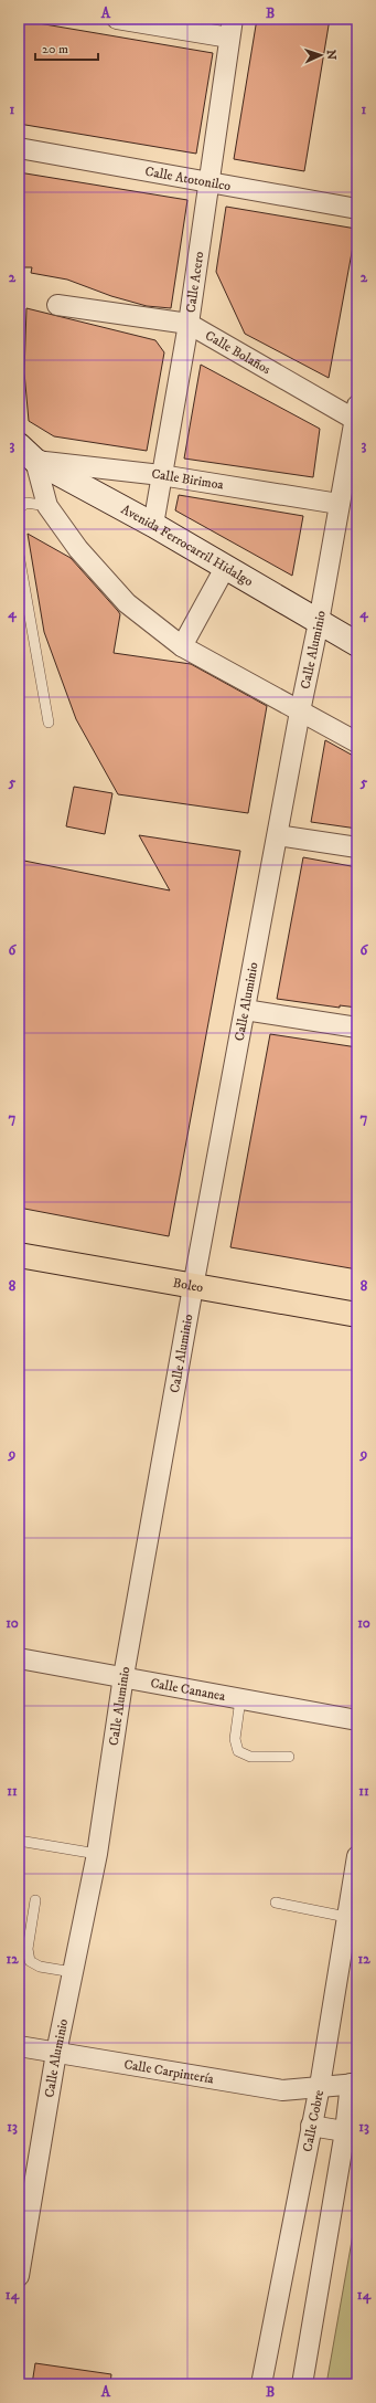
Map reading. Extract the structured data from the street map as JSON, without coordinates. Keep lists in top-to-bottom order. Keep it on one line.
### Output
{"streets":{"main road":["Avenida Ferrocarril Hidalgo","Boleo"],"street":["Calle Atotonilco","Calle Acero","Calle Bolaños","Calle Birimoa","Calle Aluminio","Calle Cananea","Calle Carpintería","Calle Cobre"]},"crossings":[["Calle Atotonilco","Calle Acero"],["Calle Acero","Calle Bolaños"],["Calle Acero","Calle Birimoa"],["Calle Acero","Avenida Ferrocarril Hidalgo"],["Calle Bolaños","Calle Aluminio"],["Calle Birimoa","Avenida Ferrocarril Hidalgo"],["Calle Birimoa","Calle Aluminio"],["Avenida Ferrocarril Hidalgo","Calle Aluminio"],["Calle Aluminio","Boleo"],["Calle Aluminio","Calle Cananea"],["Calle Aluminio","Calle Carpintería"],["Calle Carpintería","Calle Cobre"]],"scale_bar":"20 m","north":"right","grid":{"columns":["A","B"],"rows":["1","2","3","4","5","6","7","8","9","10","11","12","13","14"]}}
